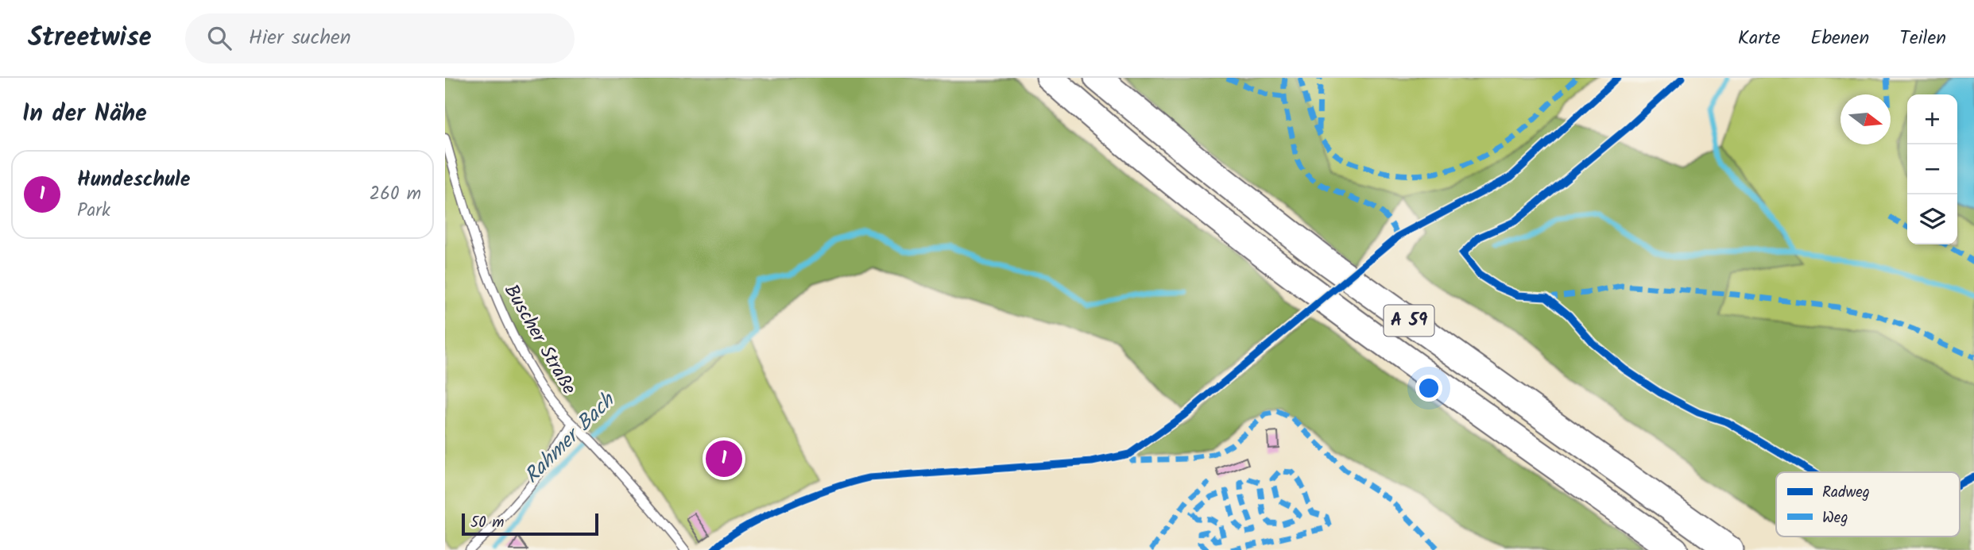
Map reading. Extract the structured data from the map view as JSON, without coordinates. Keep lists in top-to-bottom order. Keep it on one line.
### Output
{"streets":{"highway":["A 59"],"lane":["Buscher Straße"]},"water":["Rahmer Bach"],"legend":["Radweg","Weg"],"scale_bar":"50 m","north":"right","page":{"header":"Streetwise","search":"Hier suchen","nav":["Karte","Ebenen","Teilen"],"heading":"In der Nähe","map_buttons":["+","−"],"list":[{"mark":"1","name":"Hundeschule","note":"Park","value":"260 m"}],"pins":"1","scale":"50 m"}}
